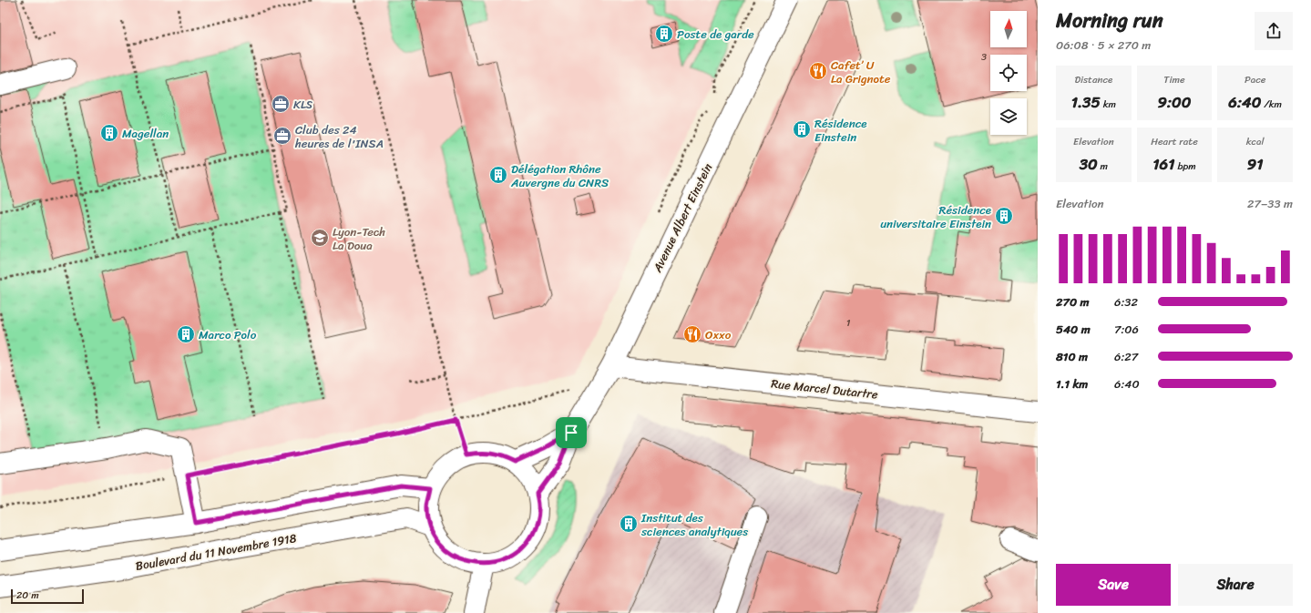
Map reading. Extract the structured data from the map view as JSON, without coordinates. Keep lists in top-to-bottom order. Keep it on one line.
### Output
{"streets":{"street":["Avenue Albert Einstein","Rue Marcel Dutartre","Boulevard du 11 Novembre 1918"]},"crossings":[["Avenue Albert Einstein","Rue Marcel Dutartre"],["Avenue Albert Einstein","Boulevard du 11 Novembre 1918"]],"places":{"building":["Poste de garde","Résidence Einstein","Magellan","Délégation Rhône Auvergne du CNRS","Résidence universitaire Einstein","Marco Polo","Institut des sciences analytiques"],"restaurant":["Cafet’ U La Grignote","Oxxo"],"office":["KLS","Club des 24 heures de l'INSA"],"school or university":["Lyon-Tech La Doua"]},"house_numbers":["3","1"],"scale_bar":"20 m","north":"top","page":{"heading":["Morning run","06:08 · 5 × 270 m"],"stats":[["Distance","1.35 km"],["Time","9:00"],["Pace","6:40 /km"],["Elevation","30 m"],["Heart rate","161 bpm"],["kcal","91"]],"chart":["Elevation","27–33 m"],"list":[{"name":"270 m","note":"6:32"},{"name":"540 m","note":"7:06"},{"name":"810 m","note":"6:27"},{"name":"1.1 km","note":"6:40"}],"buttons":["Save","Share"],"scale":"20 m"}}
